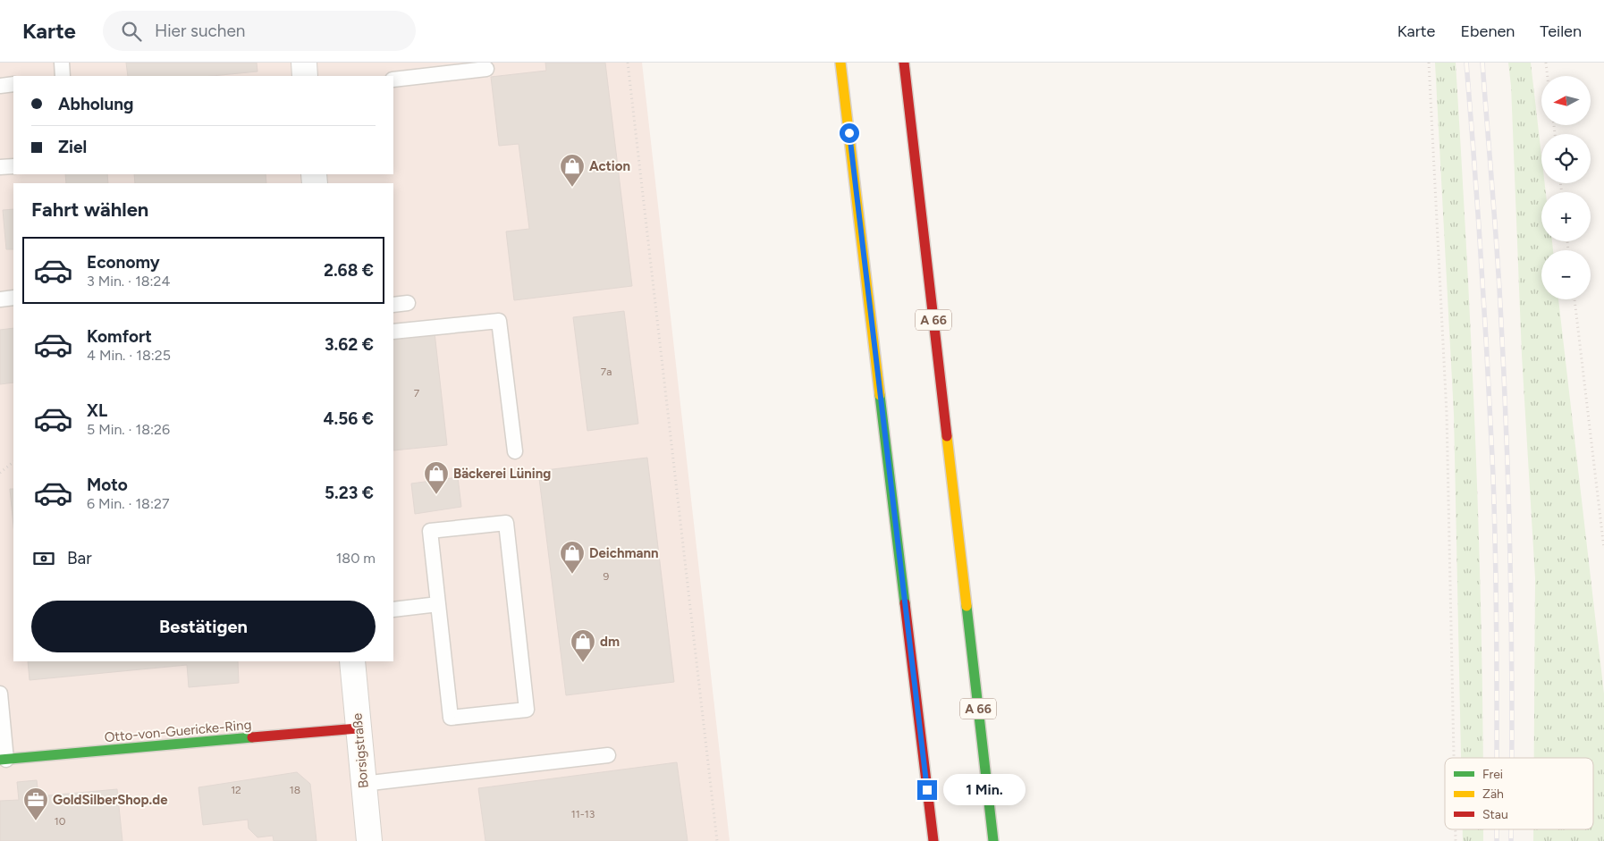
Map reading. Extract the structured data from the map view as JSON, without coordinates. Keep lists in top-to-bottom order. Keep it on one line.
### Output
{"streets":{"main road":["A 66","Otto-von-Guericke-Ring"],"street":["Borsigstraße"]},"crossings":[["Otto-von-Guericke-Ring","Borsigstraße"]],"places":{"shop":["Action","Bäckerei Lüning","Deichmann","dm"],"office":["GoldSilberShop.de"]},"house_numbers":["7a","7","9","12","18","11-13","10"],"legend":["Frei","Zäh","Stau"],"north":"left","page":{"header":"Karte","search":"Hier suchen","nav":["Karte","Ebenen","Teilen"],"map_buttons":["+","−"],"banner":["Abholung","Ziel"],"heading":"Fahrt wählen","list":[{"name":"Economy","note":"3 Min. · 18:24","value":"2.68 €"},{"name":"Komfort","note":"4 Min. · 18:25","value":"3.62 €"},{"name":"XL","note":"5 Min. · 18:26","value":"4.56 €"},{"name":"Moto","note":"6 Min. · 18:27","value":"5.23 €"}],"pay":["Bar","180 m"],"buttons":"Bestätigen","bubble":"1 Min."}}
